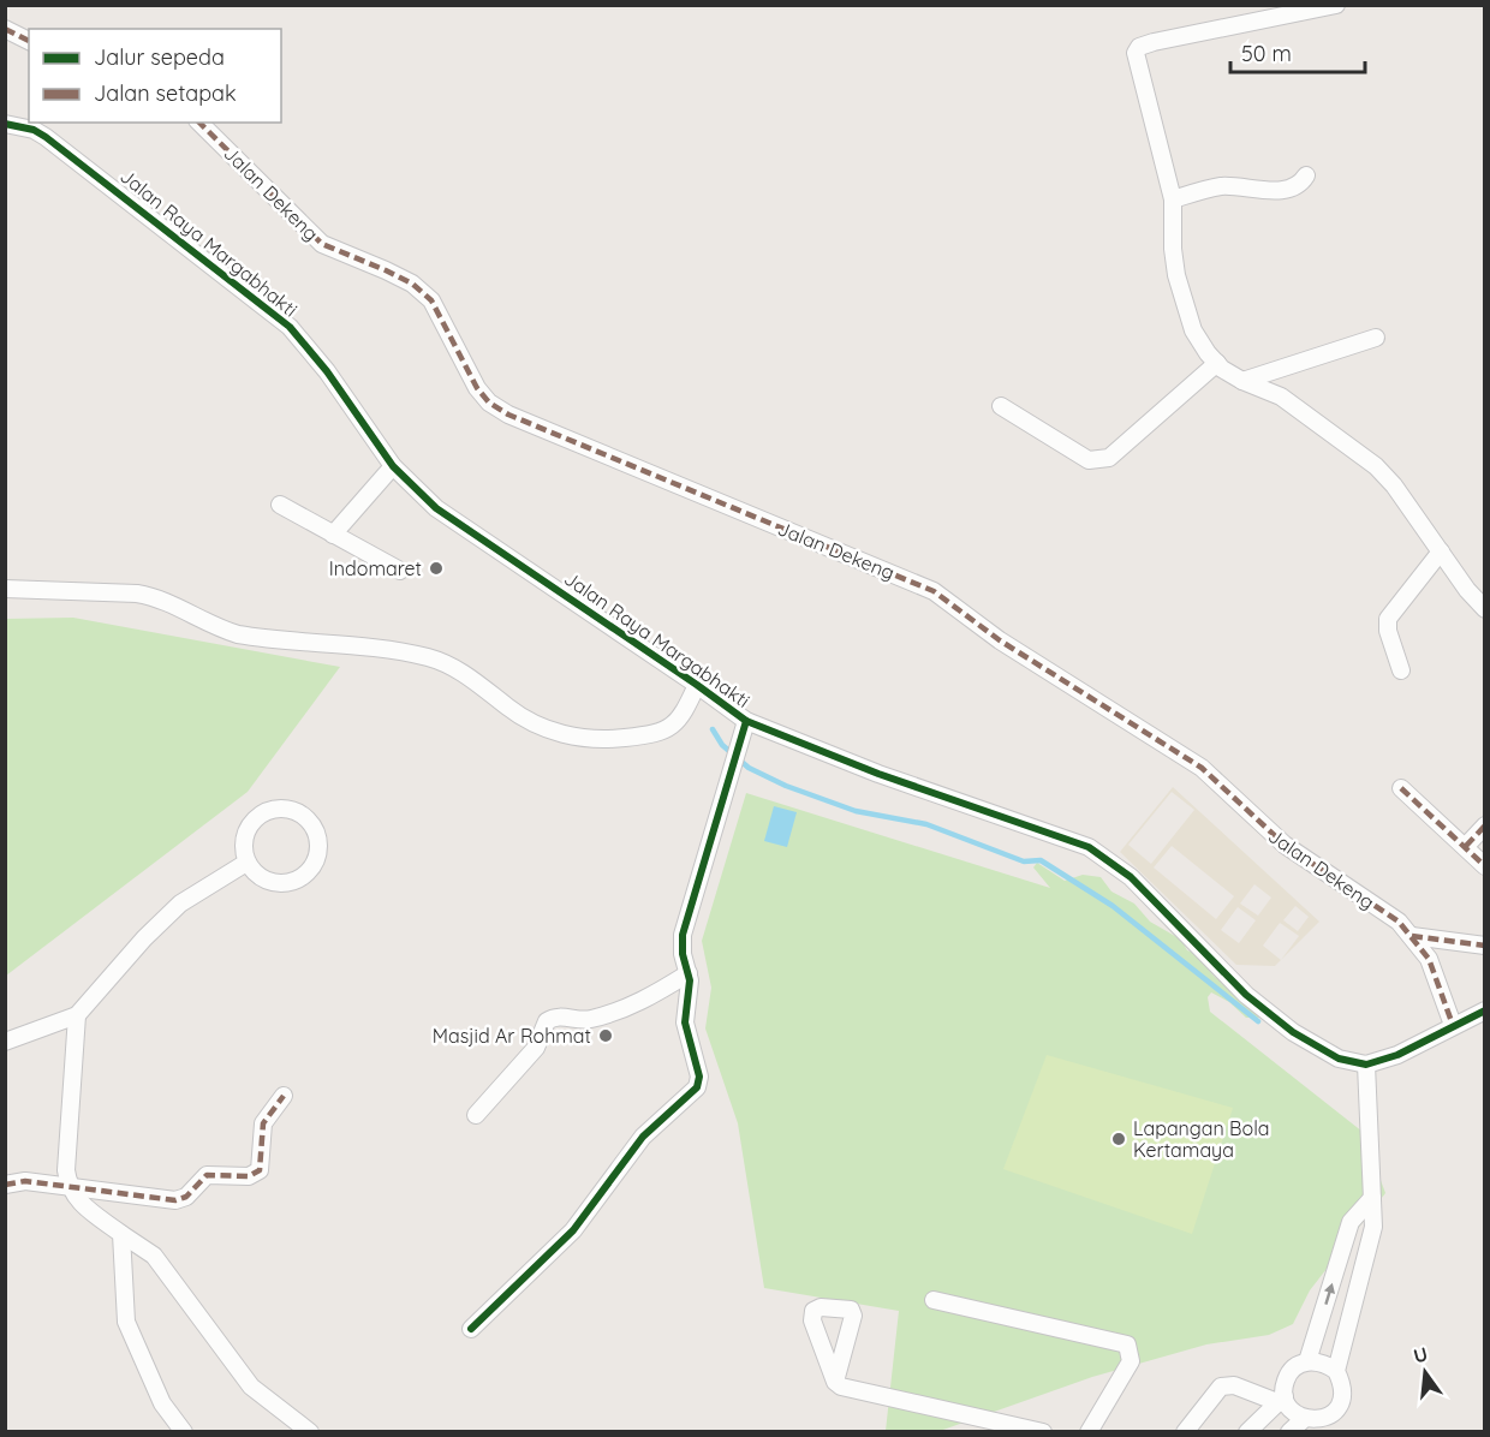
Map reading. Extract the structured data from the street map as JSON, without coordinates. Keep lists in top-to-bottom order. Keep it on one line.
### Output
{"streets":{"street":["Jalan Dekeng","Jalan Raya Margabhakti"]},"crossings":[["Jalan Dekeng","Jalan Raya Margabhakti"]],"places":["Indomaret","Masjid Ar Rohmat","Lapangan Bola Kertamaya"],"legend":["Jalur sepeda","Jalan setapak"],"scale_bar":"50 m","north":"top"}
